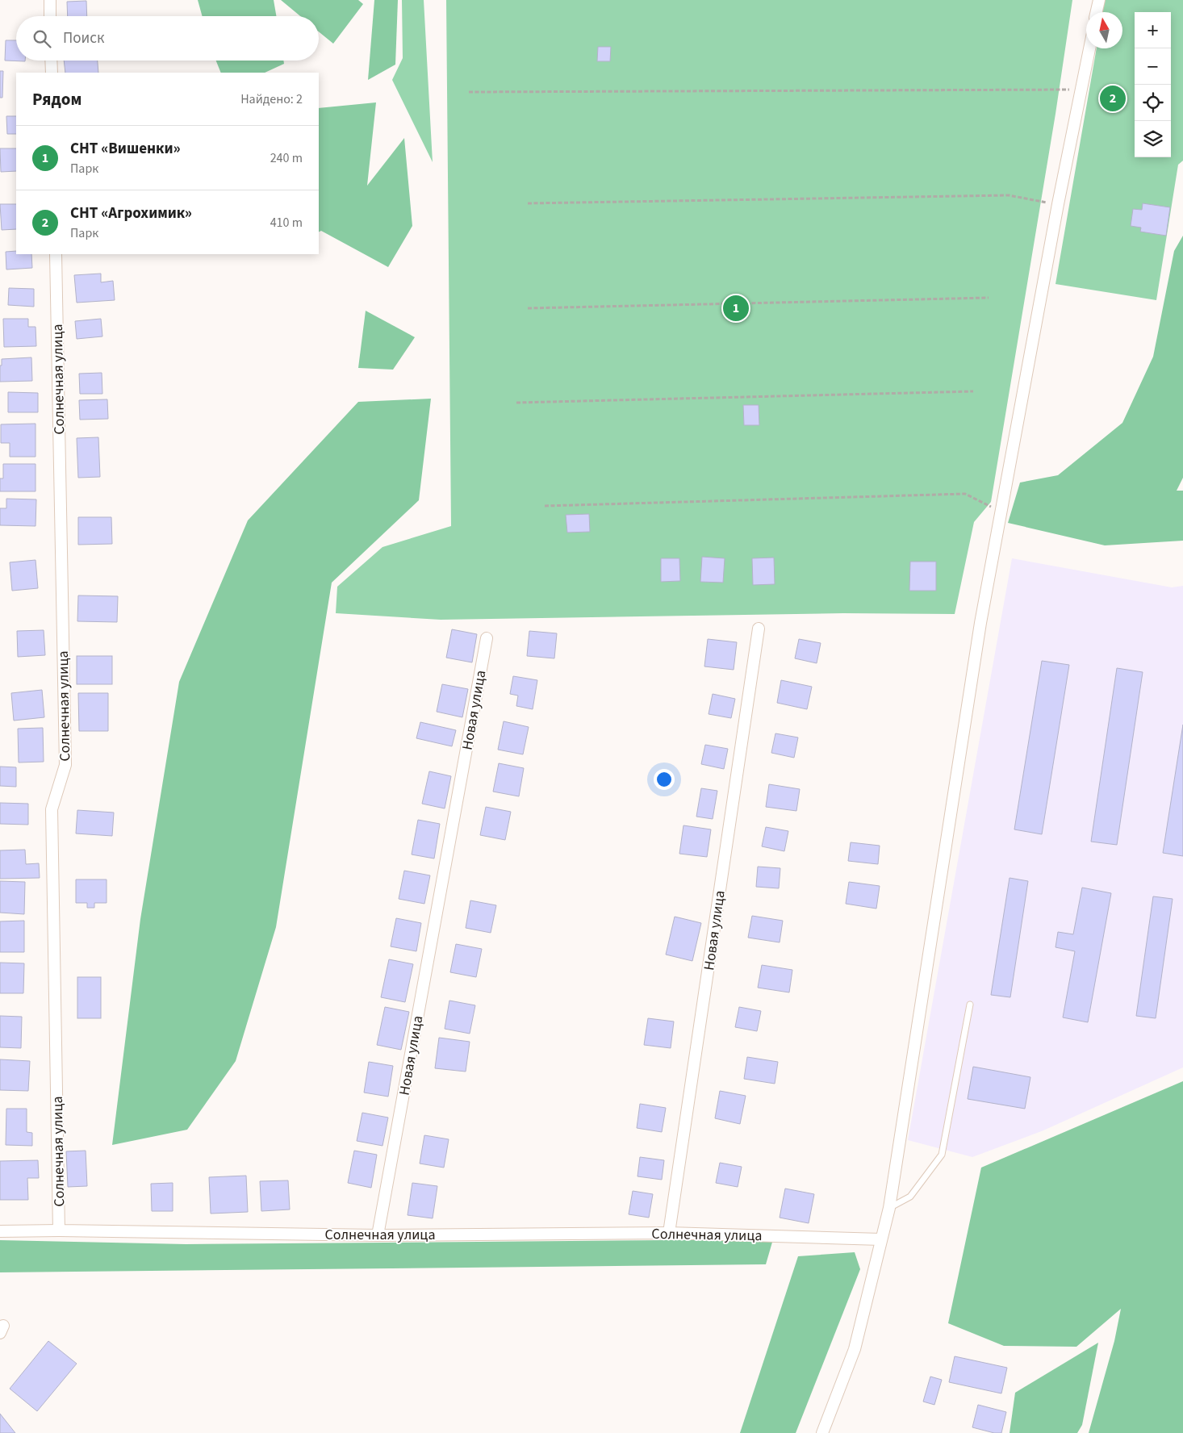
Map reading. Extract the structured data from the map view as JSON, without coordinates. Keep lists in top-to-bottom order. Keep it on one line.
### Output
{"streets":{"street":["Солнечная улица","Новая улица"]},"crossings":[["Солнечная улица","Новая улица"]],"north":"top","page":{"map_buttons":["+","−"],"search":"Поиск","heading":["Рядом","Найдено: 2"],"pins":["2","1"],"list":[{"mark":"1","name":"СНТ «Вишенки»","note":"Парк","value":"240 m"},{"mark":"2","name":"СНТ «Агрохимик»","note":"Парк","value":"410 m"}]}}
